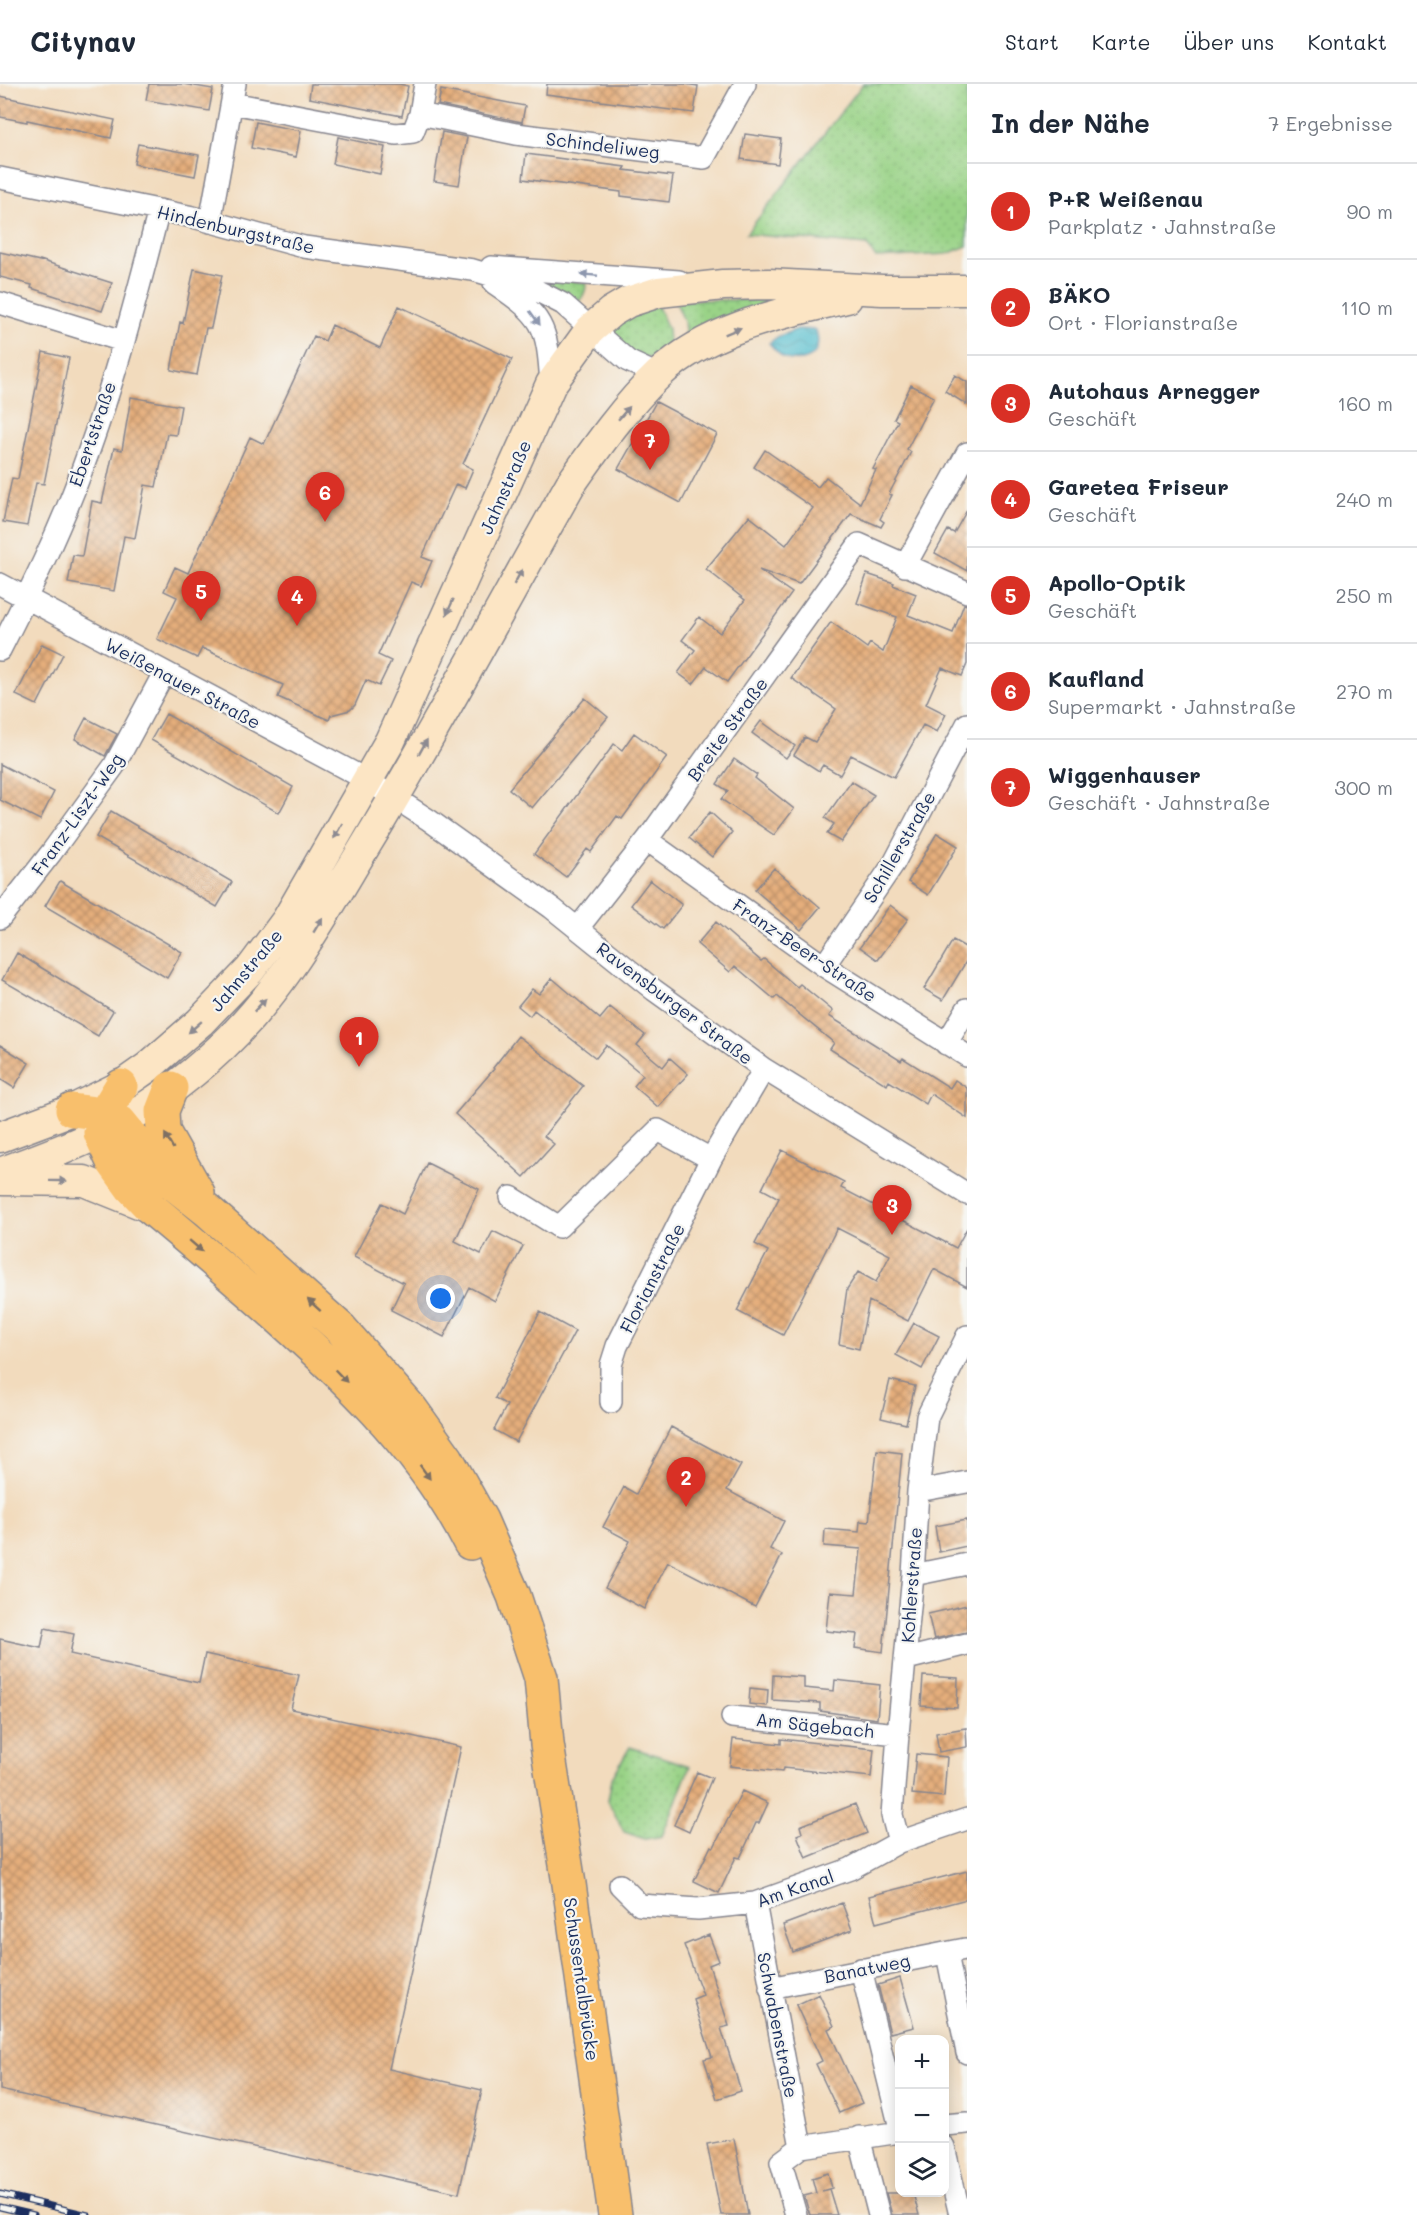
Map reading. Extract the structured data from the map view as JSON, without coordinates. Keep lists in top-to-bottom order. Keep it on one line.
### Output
{"streets":{"main road":["Jahnstraße","Schussentalbrücke"],"street":["Schindeliweg","Hindenburgstraße","Ebertstraße","Weißenauer Straße","Breite Straße","Franz-Liszt-Weg","Schillerstraße","Franz-Beer-Straße","Ravensburger Straße","Florianstraße","Kohlerstraße","Am Sägebach","Am Kanal","Banatweg","Schwabenstraße"]},"crossings":[["Hindenburgstraße","Ebertstraße"],["Hindenburgstraße","Jahnstraße"],["Ebertstraße","Weißenauer Straße"],["Jahnstraße","Weißenauer Straße"],["Jahnstraße","Ravensburger Straße"],["Weißenauer Straße","Franz-Liszt-Weg"],["Breite Straße","Franz-Beer-Straße"],["Breite Straße","Ravensburger Straße"],["Schillerstraße","Franz-Beer-Straße"],["Ravensburger Straße","Florianstraße"],["Kohlerstraße","Am Sägebach"],["Kohlerstraße","Am Kanal"],["Am Kanal","Schwabenstraße"],["Banatweg","Schwabenstraße"]],"page":{"header":"Citynav","nav":["Start","Karte","Über uns","Kontakt"],"heading":["In der Nähe","7 Ergebnisse"],"list":[{"mark":"1","name":"P+R Weißenau","note":"Parkplatz · Jahnstraße","value":"90 m"},{"mark":"2","name":"BÄKO","note":"Ort · Florianstraße","value":"110 m"},{"mark":"3","name":"Autohaus Arnegger","note":"Geschäft","value":"160 m"},{"mark":"4","name":"Garetea Friseur","note":"Geschäft","value":"240 m"},{"mark":"5","name":"Apollo-Optik","note":"Geschäft","value":"250 m"},{"mark":"6","name":"Kaufland","note":"Supermarkt · Jahnstraße","value":"270 m"},{"mark":"7","name":"Wiggenhauser","note":"Geschäft · Jahnstraße","value":"300 m"}],"pins":["7","6","5","4","1","3","2"],"map_buttons":["+","−"]}}
